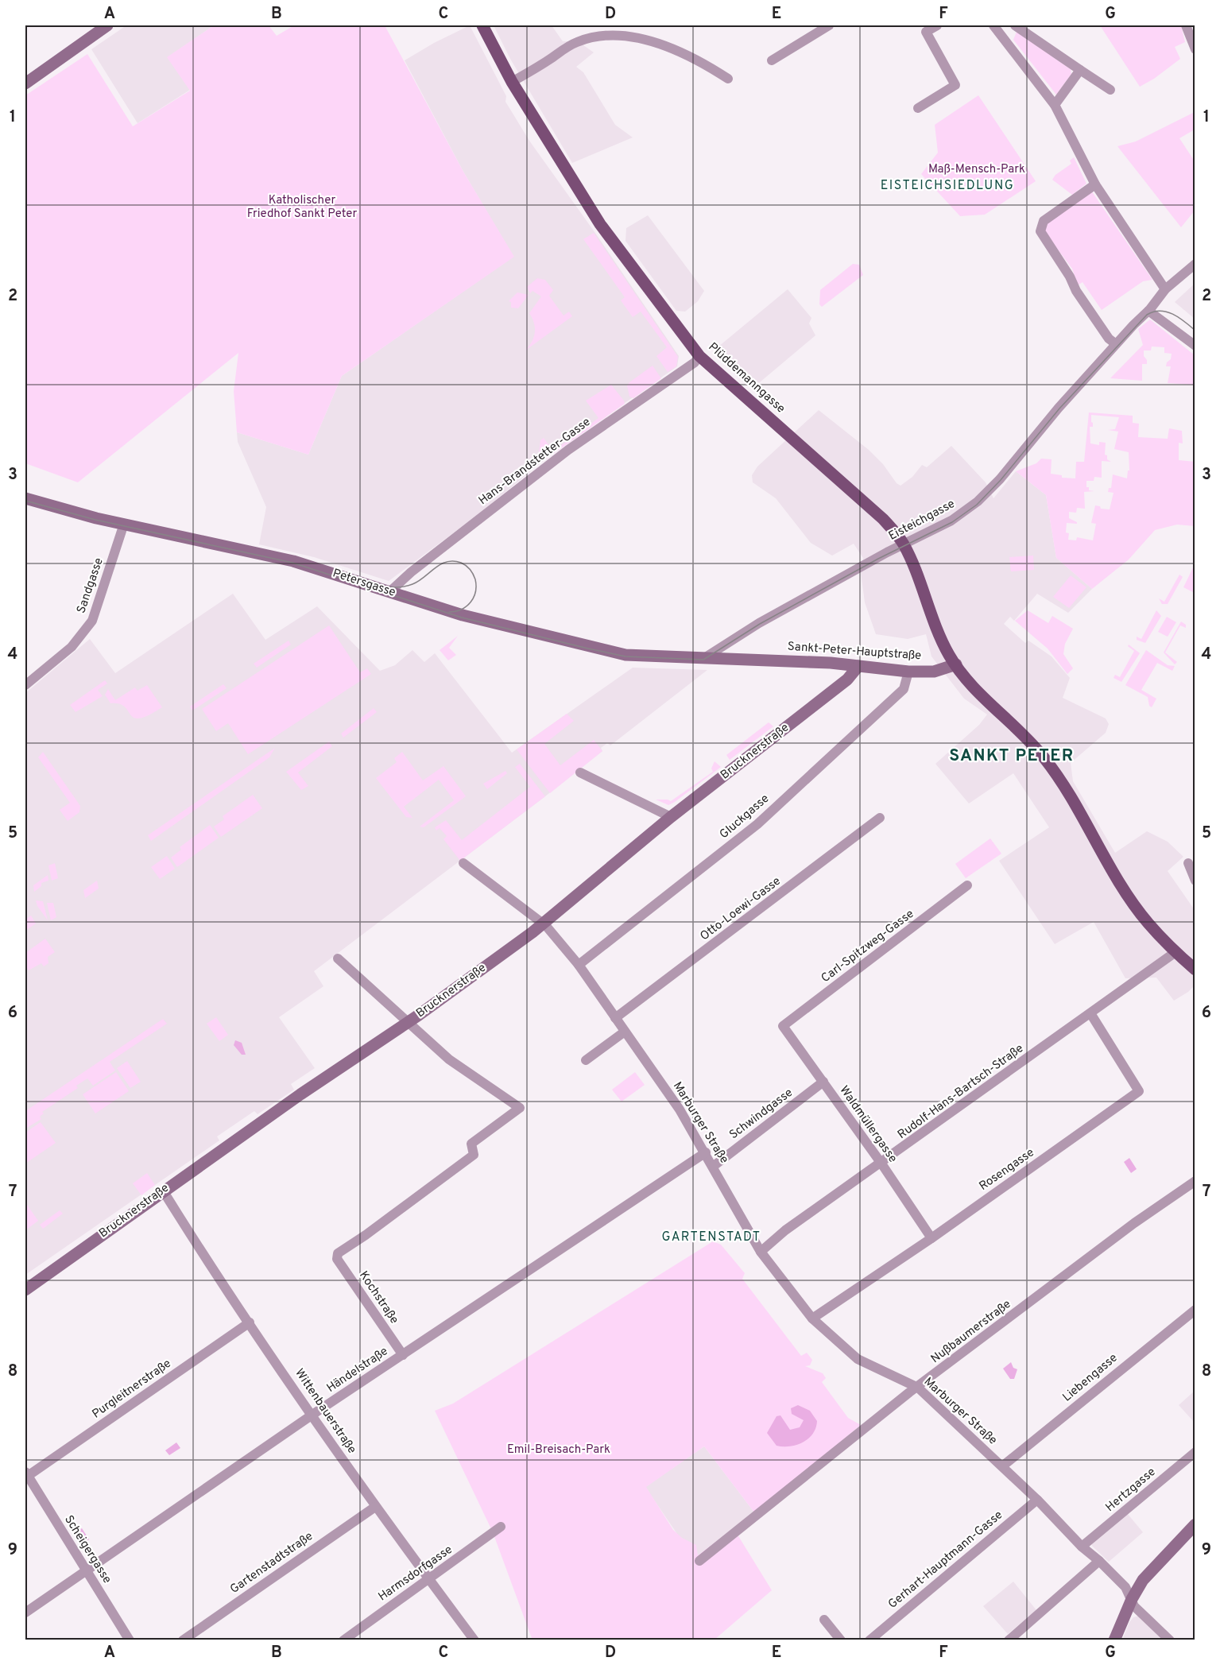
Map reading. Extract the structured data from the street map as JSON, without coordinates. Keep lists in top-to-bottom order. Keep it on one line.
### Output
{"streets":{"main road":["Plüddemanngasse","Petersgasse","Sankt-Peter-Hauptstraße","Brucknerstraße"],"street":["Hans-Brandstetter-Gasse","Eisteichgasse","Sandgasse","Gluckgasse","Otto-Loewi-Gasse","Carl-Spitzweg-Gasse","Rudolf-Hans-Bartsch-Straße","Schwindgasse","Marburger Straße","Waldmüllergasse","Rosengasse","Kochstraße","Nußbaumerstraße","Händelstraße","Liebengasse","Purgleitnerstraße","Wittenbauerstraße","Hertzgasse","Scheigergasse","Gerhart-Hauptmann-Gasse","Gartenstadtstraße","Harmsdorfgasse"]},"crossings":[["Plüddemanngasse","Hans-Brandstetter-Gasse"],["Plüddemanngasse","Eisteichgasse"],["Plüddemanngasse","Sankt-Peter-Hauptstraße"],["Hans-Brandstetter-Gasse","Petersgasse"],["Eisteichgasse","Petersgasse"],["Eisteichgasse","Sankt-Peter-Hauptstraße"],["Petersgasse","Sandgasse"],["Petersgasse","Sankt-Peter-Hauptstraße"],["Sankt-Peter-Hauptstraße","Brucknerstraße"],["Sankt-Peter-Hauptstraße","Gluckgasse"],["Brucknerstraße","Marburger Straße"],["Brucknerstraße","Kochstraße"],["Brucknerstraße","Wittenbauerstraße"],["Gluckgasse","Marburger Straße"],["Otto-Loewi-Gasse","Marburger Straße"],["Carl-Spitzweg-Gasse","Waldmüllergasse"],["Rudolf-Hans-Bartsch-Straße","Marburger Straße"],["Rudolf-Hans-Bartsch-Straße","Waldmüllergasse"],["Rudolf-Hans-Bartsch-Straße","Rosengasse"],["Schwindgasse","Marburger Straße"],["Schwindgasse","Waldmüllergasse"],["Marburger Straße","Rosengasse"],["Marburger Straße","Nußbaumerstraße"],["Marburger Straße","Händelstraße"],["Marburger Straße","Liebengasse"],["Marburger Straße","Hertzgasse"],["Marburger Straße","Gerhart-Hauptmann-Gasse"],["Waldmüllergasse","Rosengasse"],["Kochstraße","Händelstraße"],["Händelstraße","Wittenbauerstraße"],["Händelstraße","Scheigergasse"],["Purgleitnerstraße","Wittenbauerstraße"],["Purgleitnerstraße","Scheigergasse"],["Wittenbauerstraße","Gartenstadtstraße"],["Wittenbauerstraße","Harmsdorfgasse"]],"districts":["EISTEICHSIEDLUNG","SANKT PETER","GARTENSTADT"],"parks":["Maß-Mensch-Park","Katholischer Friedhof Sankt Peter","Emil-Breisach-Park"],"grid":{"columns":["A","B","C","D","E","F","G"],"rows":["1","2","3","4","5","6","7","8","9"]}}
